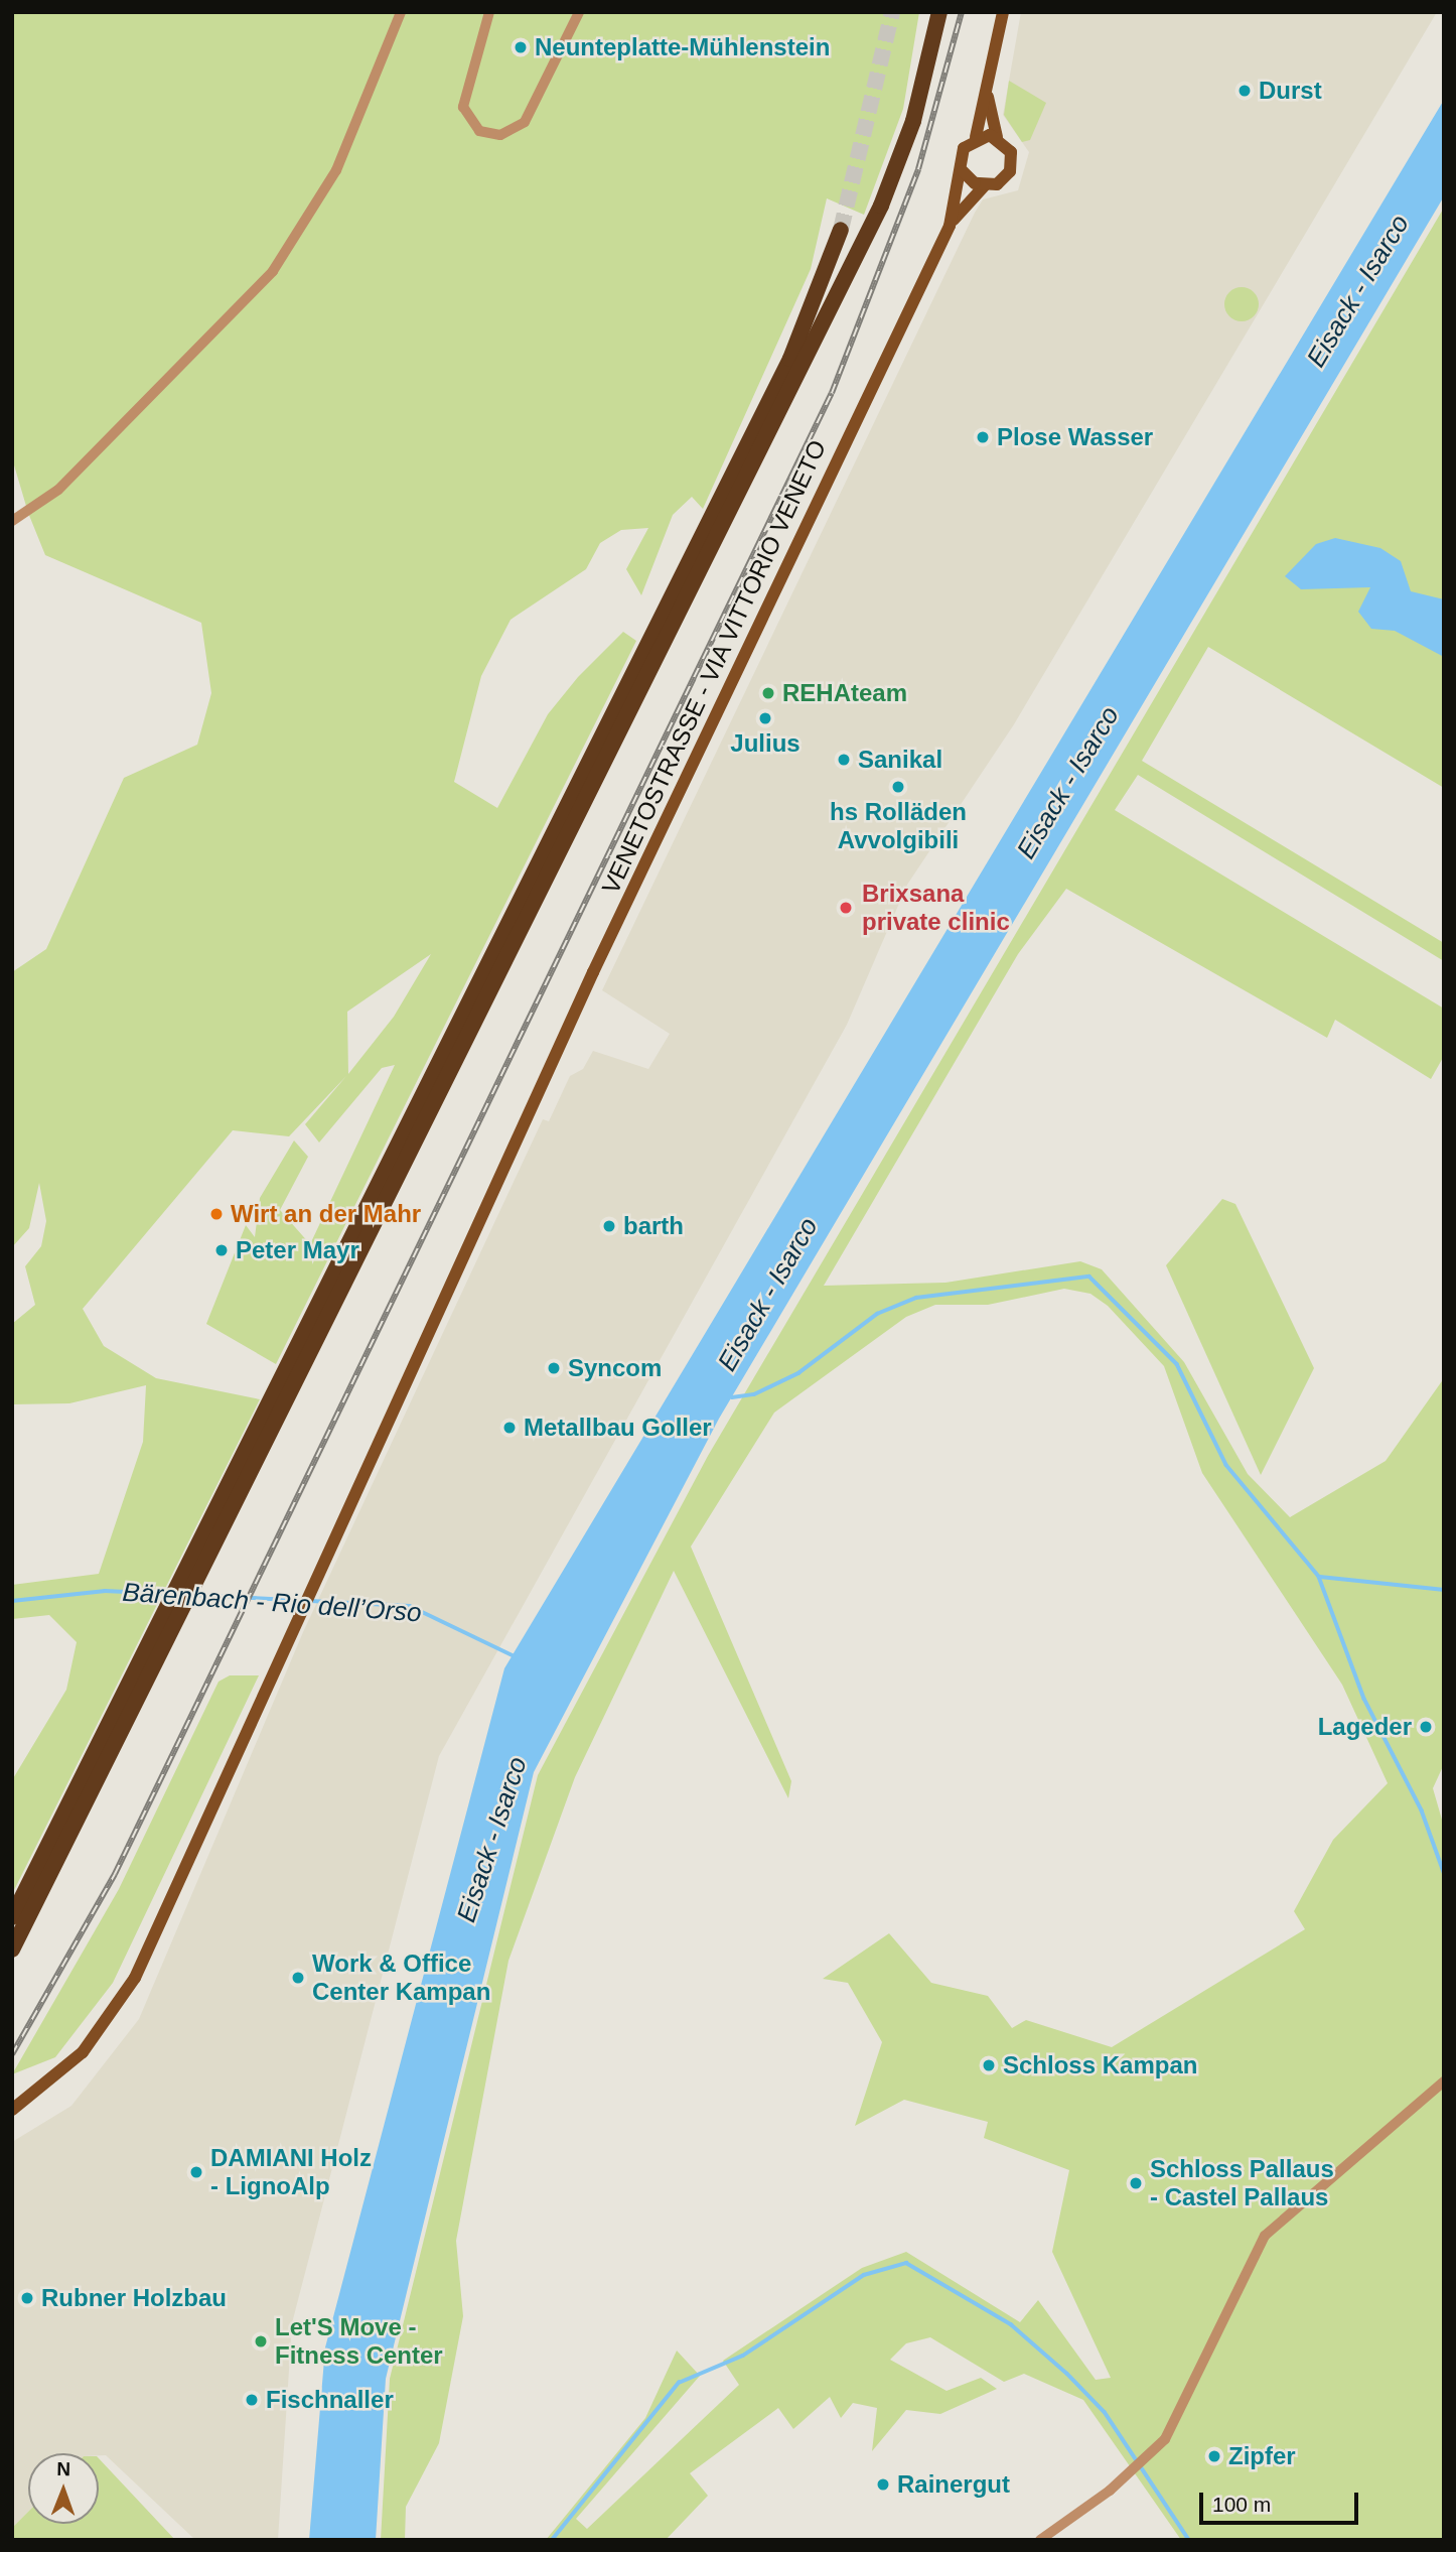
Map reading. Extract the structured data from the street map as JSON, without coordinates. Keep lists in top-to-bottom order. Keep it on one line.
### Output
{"streets":{"main road":["VENETOSTRASSE - VIA VITTORIO VENETO"]},"water":["Eisack - Isarco","Bärenbach - Rio dell’Orso"],"places":["Neunteplatte-Mühlenstein","Durst","Plose Wasser","REHAteam","Julius","Sanikal","hs Rolläden Avvolgibili","Brixsana private clinic","Wirt an der Mahr","barth","Peter Mayr","Syncom","Metallbau Goller","Lageder","Work & Office Center Kampan","Schloss Kampan","DAMIANI Holz - LignoAlp","Schloss Pallaus - Castel Pallaus","Rubner Holzbau","Let'S Move - Fitness Center","Fischnaller","Zipfer","Rainergut"],"scale_bar":"100 m","north":"top"}
